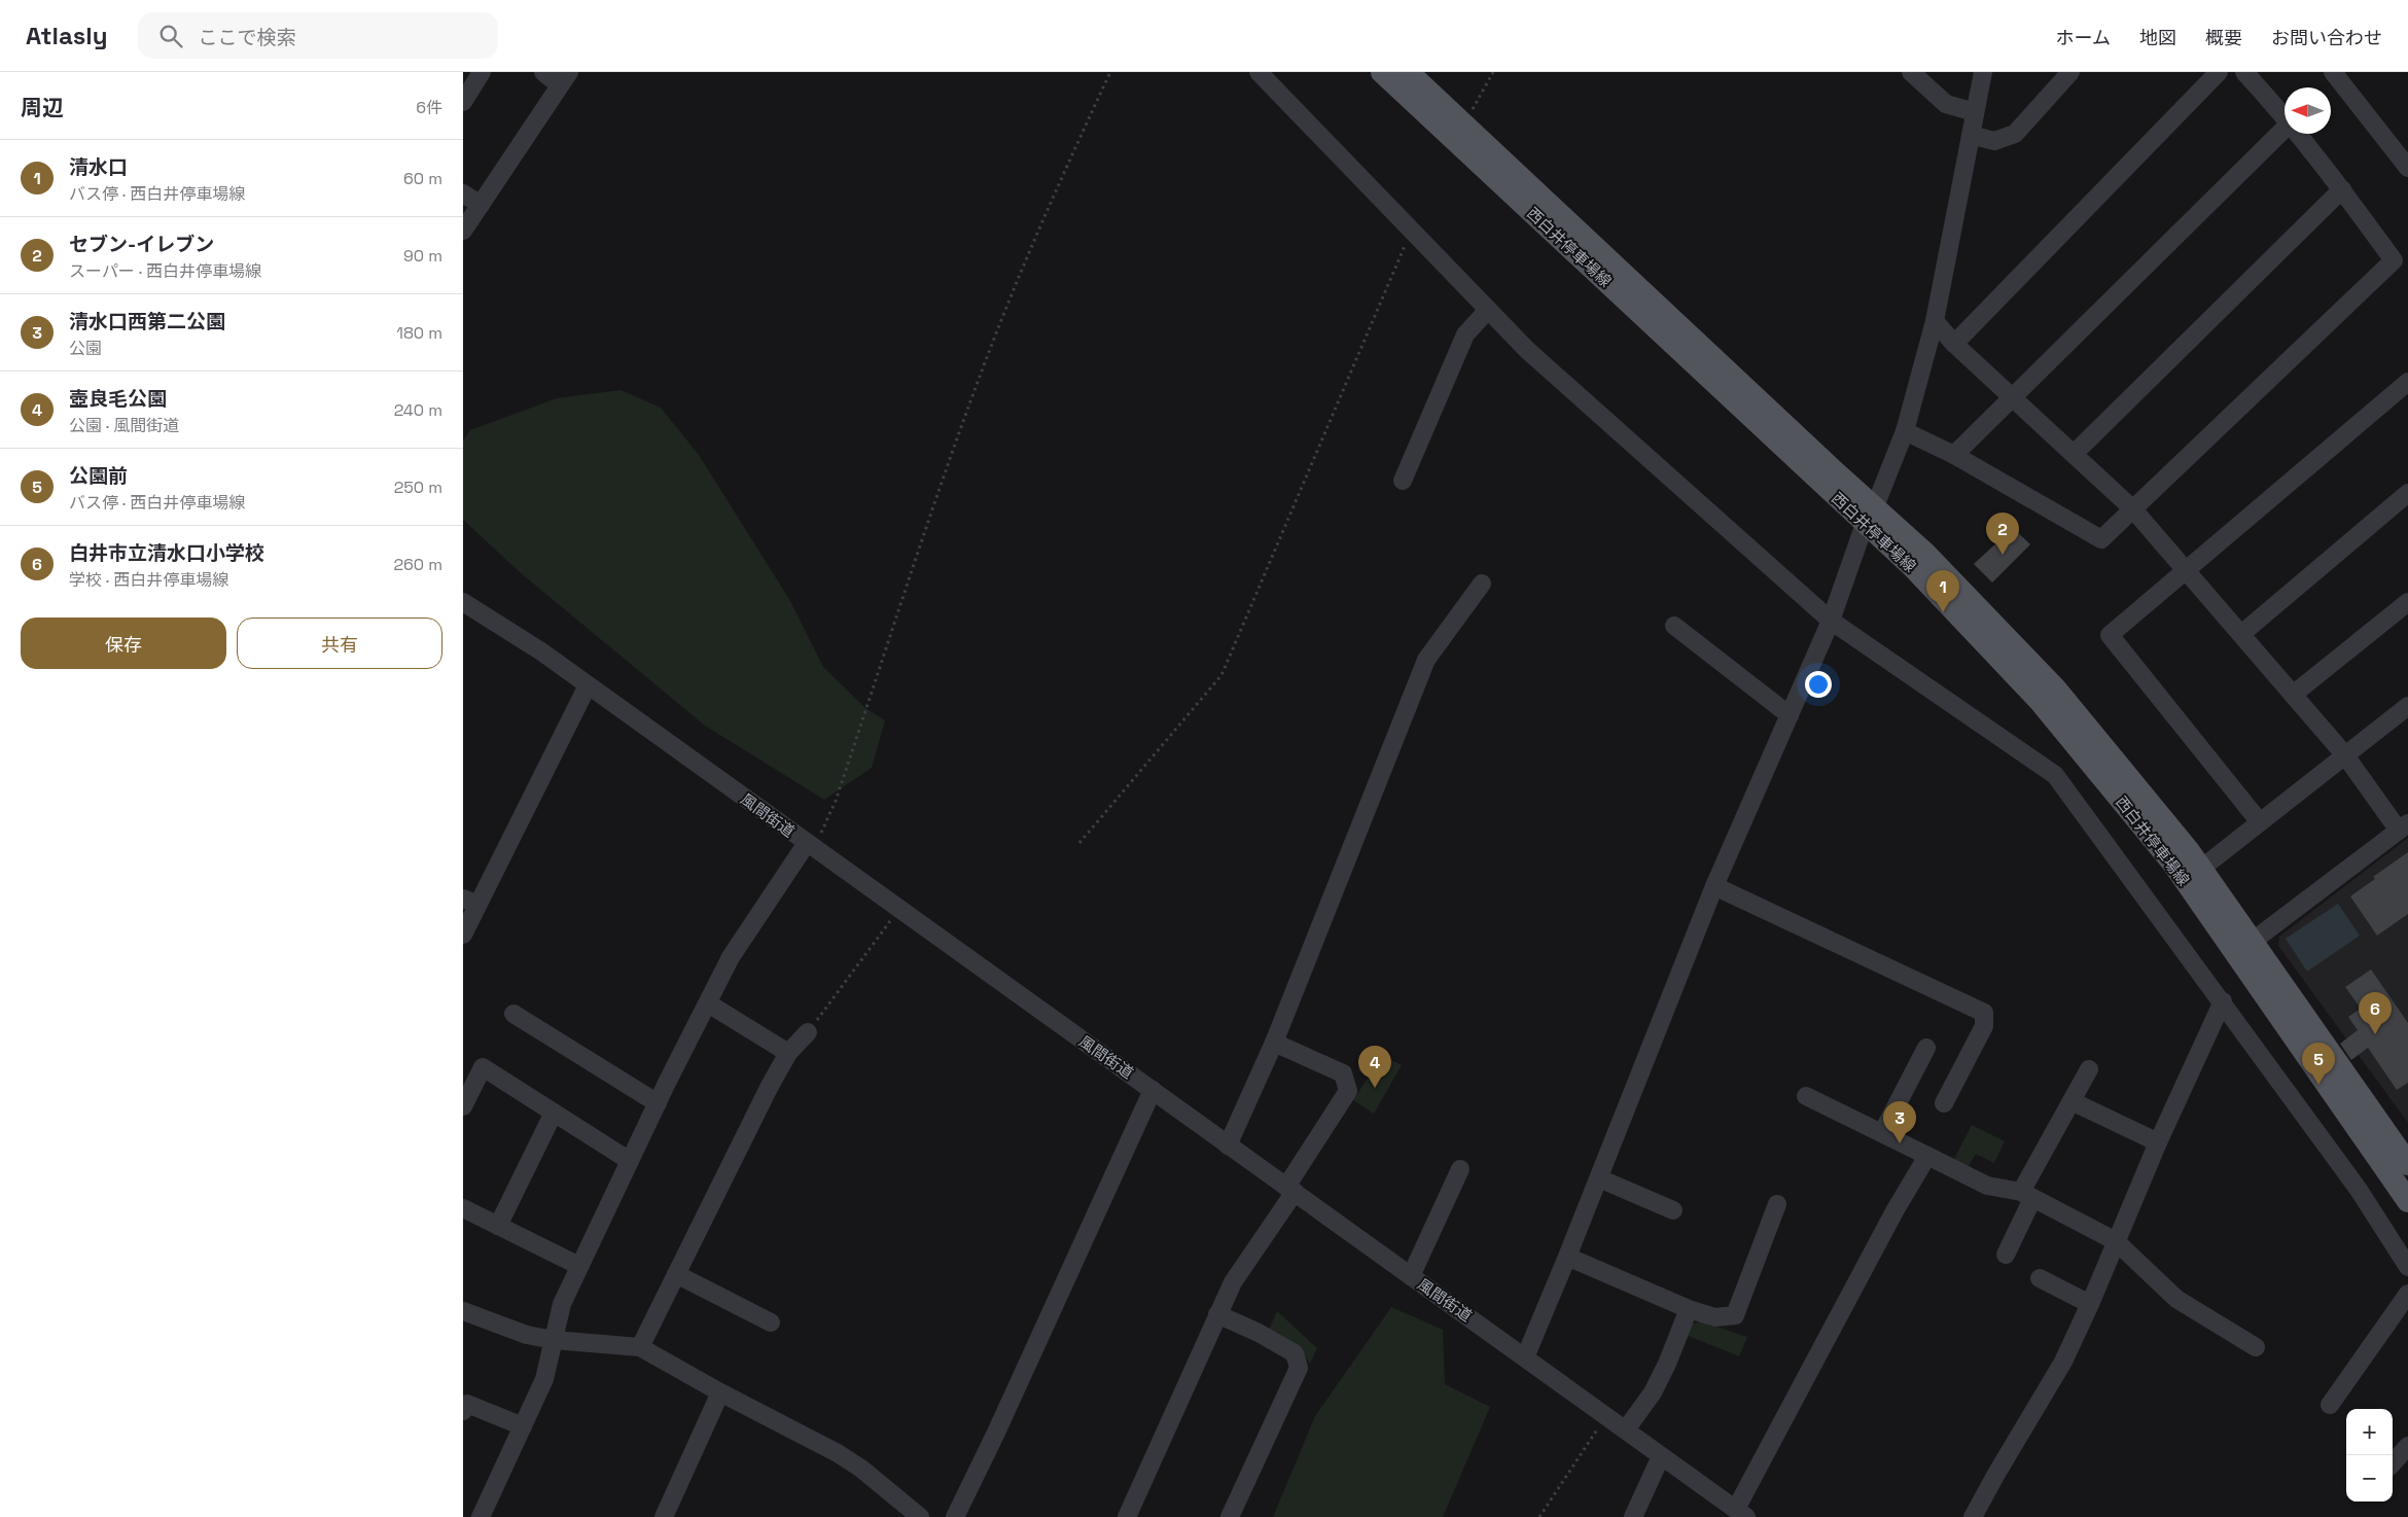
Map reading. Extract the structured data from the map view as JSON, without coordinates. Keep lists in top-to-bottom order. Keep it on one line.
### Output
{"streets":{"main road":["西白井停車場線"],"street":["風間街道"]},"north":"left","page":{"header":"Atlasly","search":"ここで検索","nav":["ホーム","地図","概要","お問い合わせ"],"heading":["周辺","6件"],"list":[{"mark":"1","name":"清水口","note":"バス停 · 西白井停車場線","value":"60 m"},{"mark":"2","name":"セブン-イレブン","note":"スーパー · 西白井停車場線","value":"90 m"},{"mark":"3","name":"清水口西第二公園","note":"公園","value":"180 m"},{"mark":"4","name":"壺良毛公園","note":"公園 · 風間街道","value":"240 m"},{"mark":"5","name":"公園前","note":"バス停 · 西白井停車場線","value":"250 m"},{"mark":"6","name":"白井市立清水口小学校","note":"学校 · 西白井停車場線","value":"260 m"}],"pins":["2","1","6","5","4","3"],"buttons":["保存","共有"],"map_buttons":["+","−"]}}
